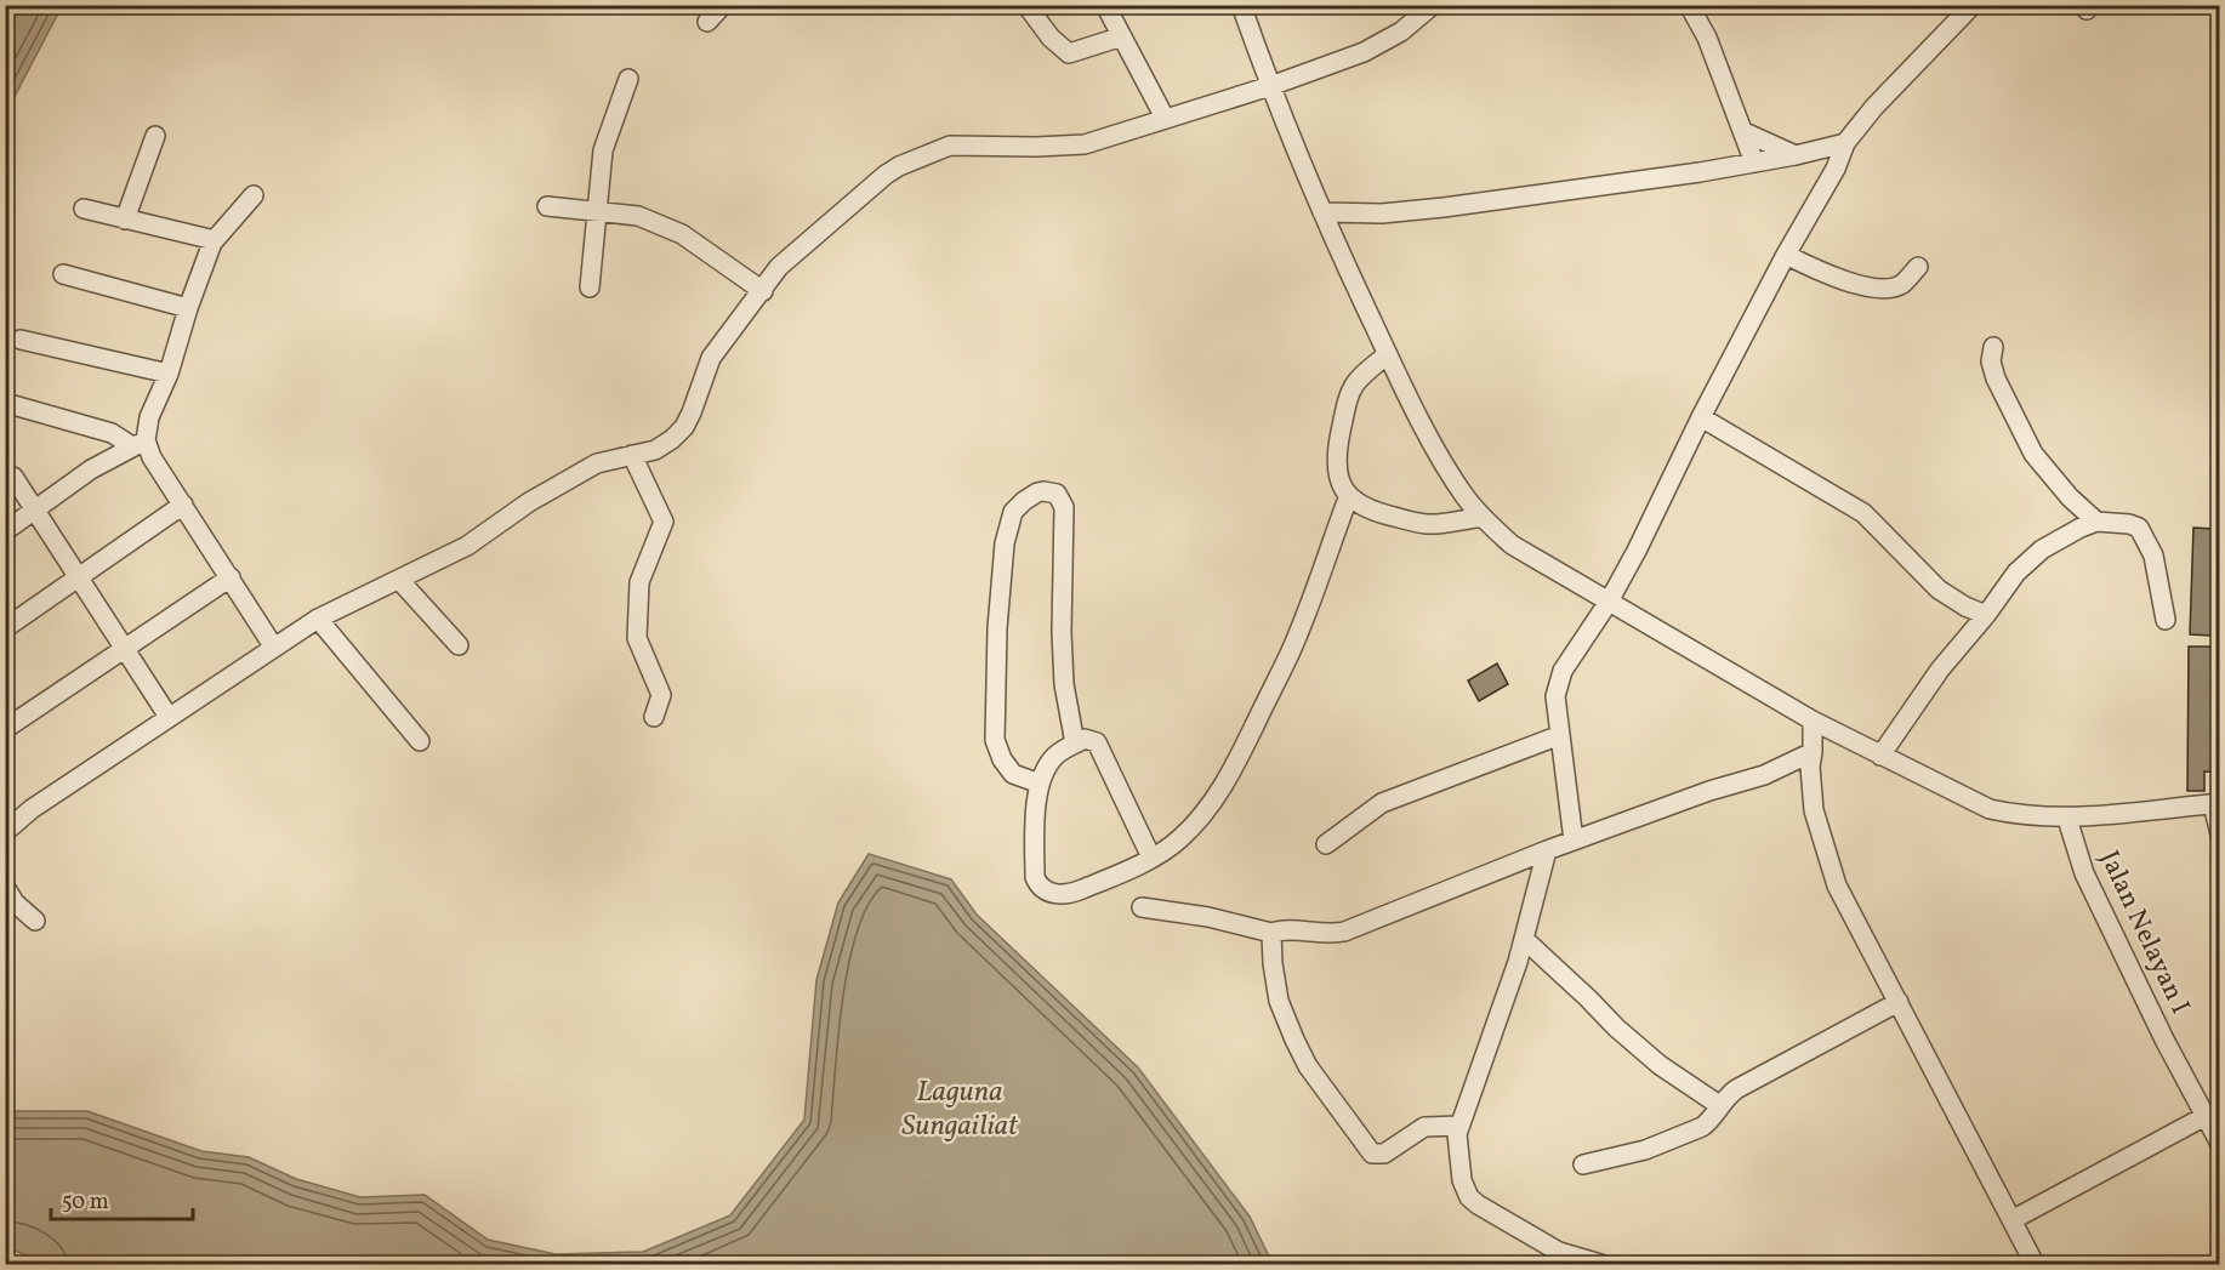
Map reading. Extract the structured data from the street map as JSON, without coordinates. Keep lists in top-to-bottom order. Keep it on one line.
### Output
{"streets":{"street":["Jalan Nelayan I"]},"water":["Laguna Sungailiat"],"scale_bar":"50 m"}
